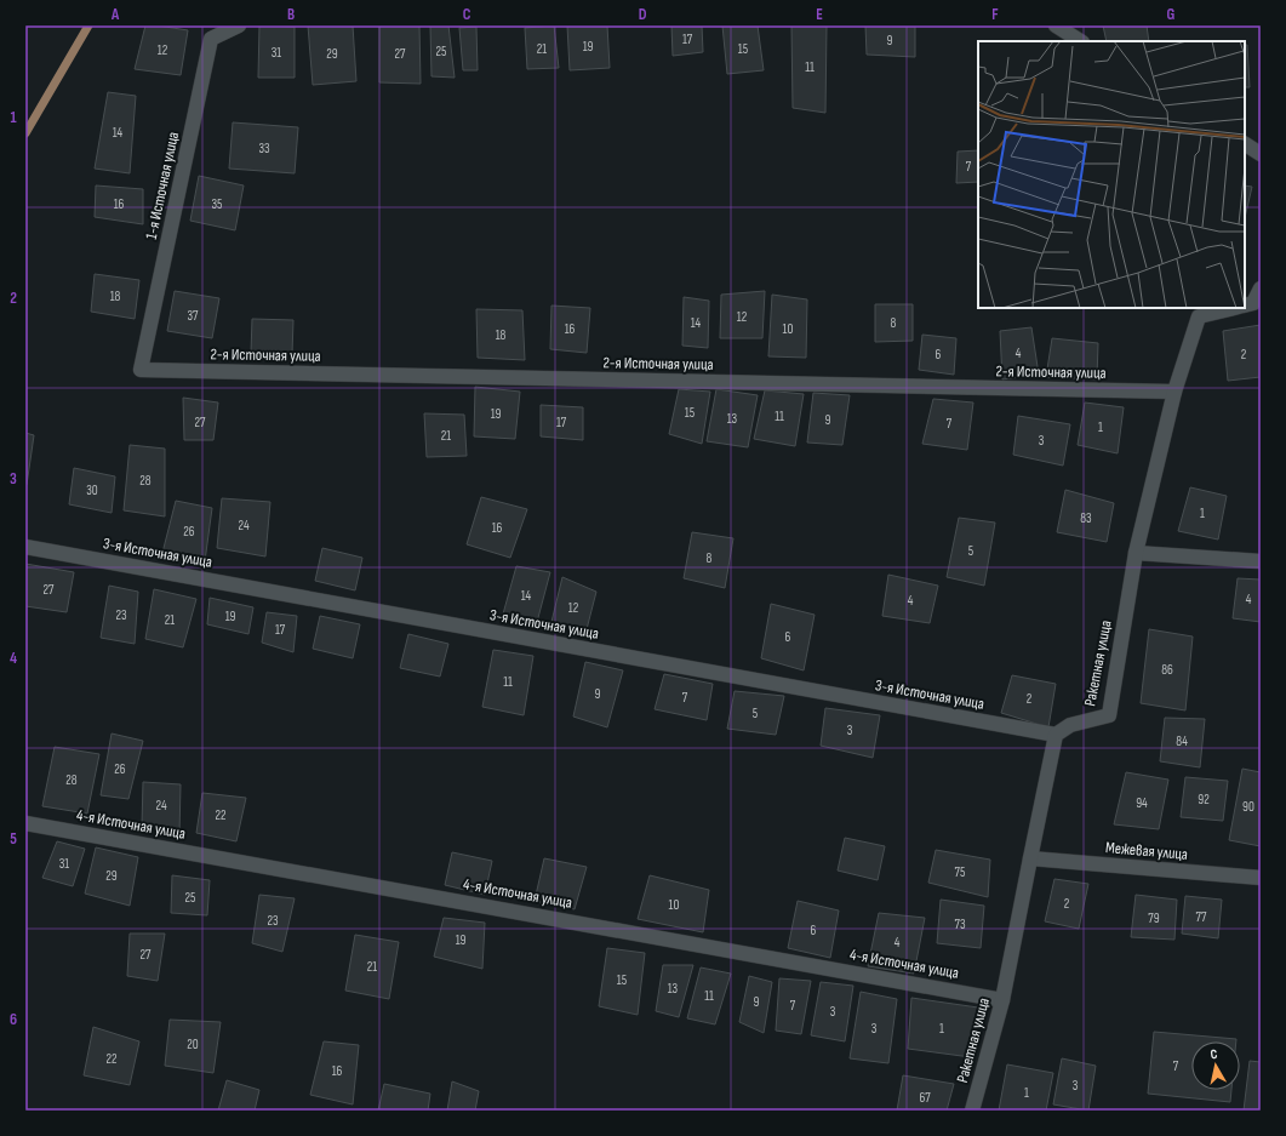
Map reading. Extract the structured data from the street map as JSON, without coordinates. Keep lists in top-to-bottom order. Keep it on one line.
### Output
{"streets":{"street":["1-я Источная улица","2-я Источная улица","3-я Источная улица","Ракетная улица","4-я Источная улица","Межевая улица"]},"crossings":[["1-я Источная улица","2-я Источная улица"],["2-я Источная улица","Ракетная улица"],["3-я Источная улица","Ракетная улица"],["Ракетная улица","4-я Источная улица"],["Ракетная улица","Межевая улица"]],"house_numbers":["17","9","19","21","15","12","25","31","29","27","11","14","33","7","16","35","18","37","12","14","8","16","10","18","4","6","2","15","19","11","13","9","27","17","7","1","21","3","28","30","1","83","24","16","26","5","8","27","14","4","4","12","23","19","21","17","6","86","11","9","7","2","5","3","84","26","28","92","94","24","90","22","31","75","29","25","2","10","77","79","23","73","6","19","4","27","21","15","13","11","9","7","3","3","1","20","22","7","16","3","1","67"],"north":"top","grid":{"columns":["A","B","C","D","E","F","G"],"rows":["1","2","3","4","5","6"]}}
